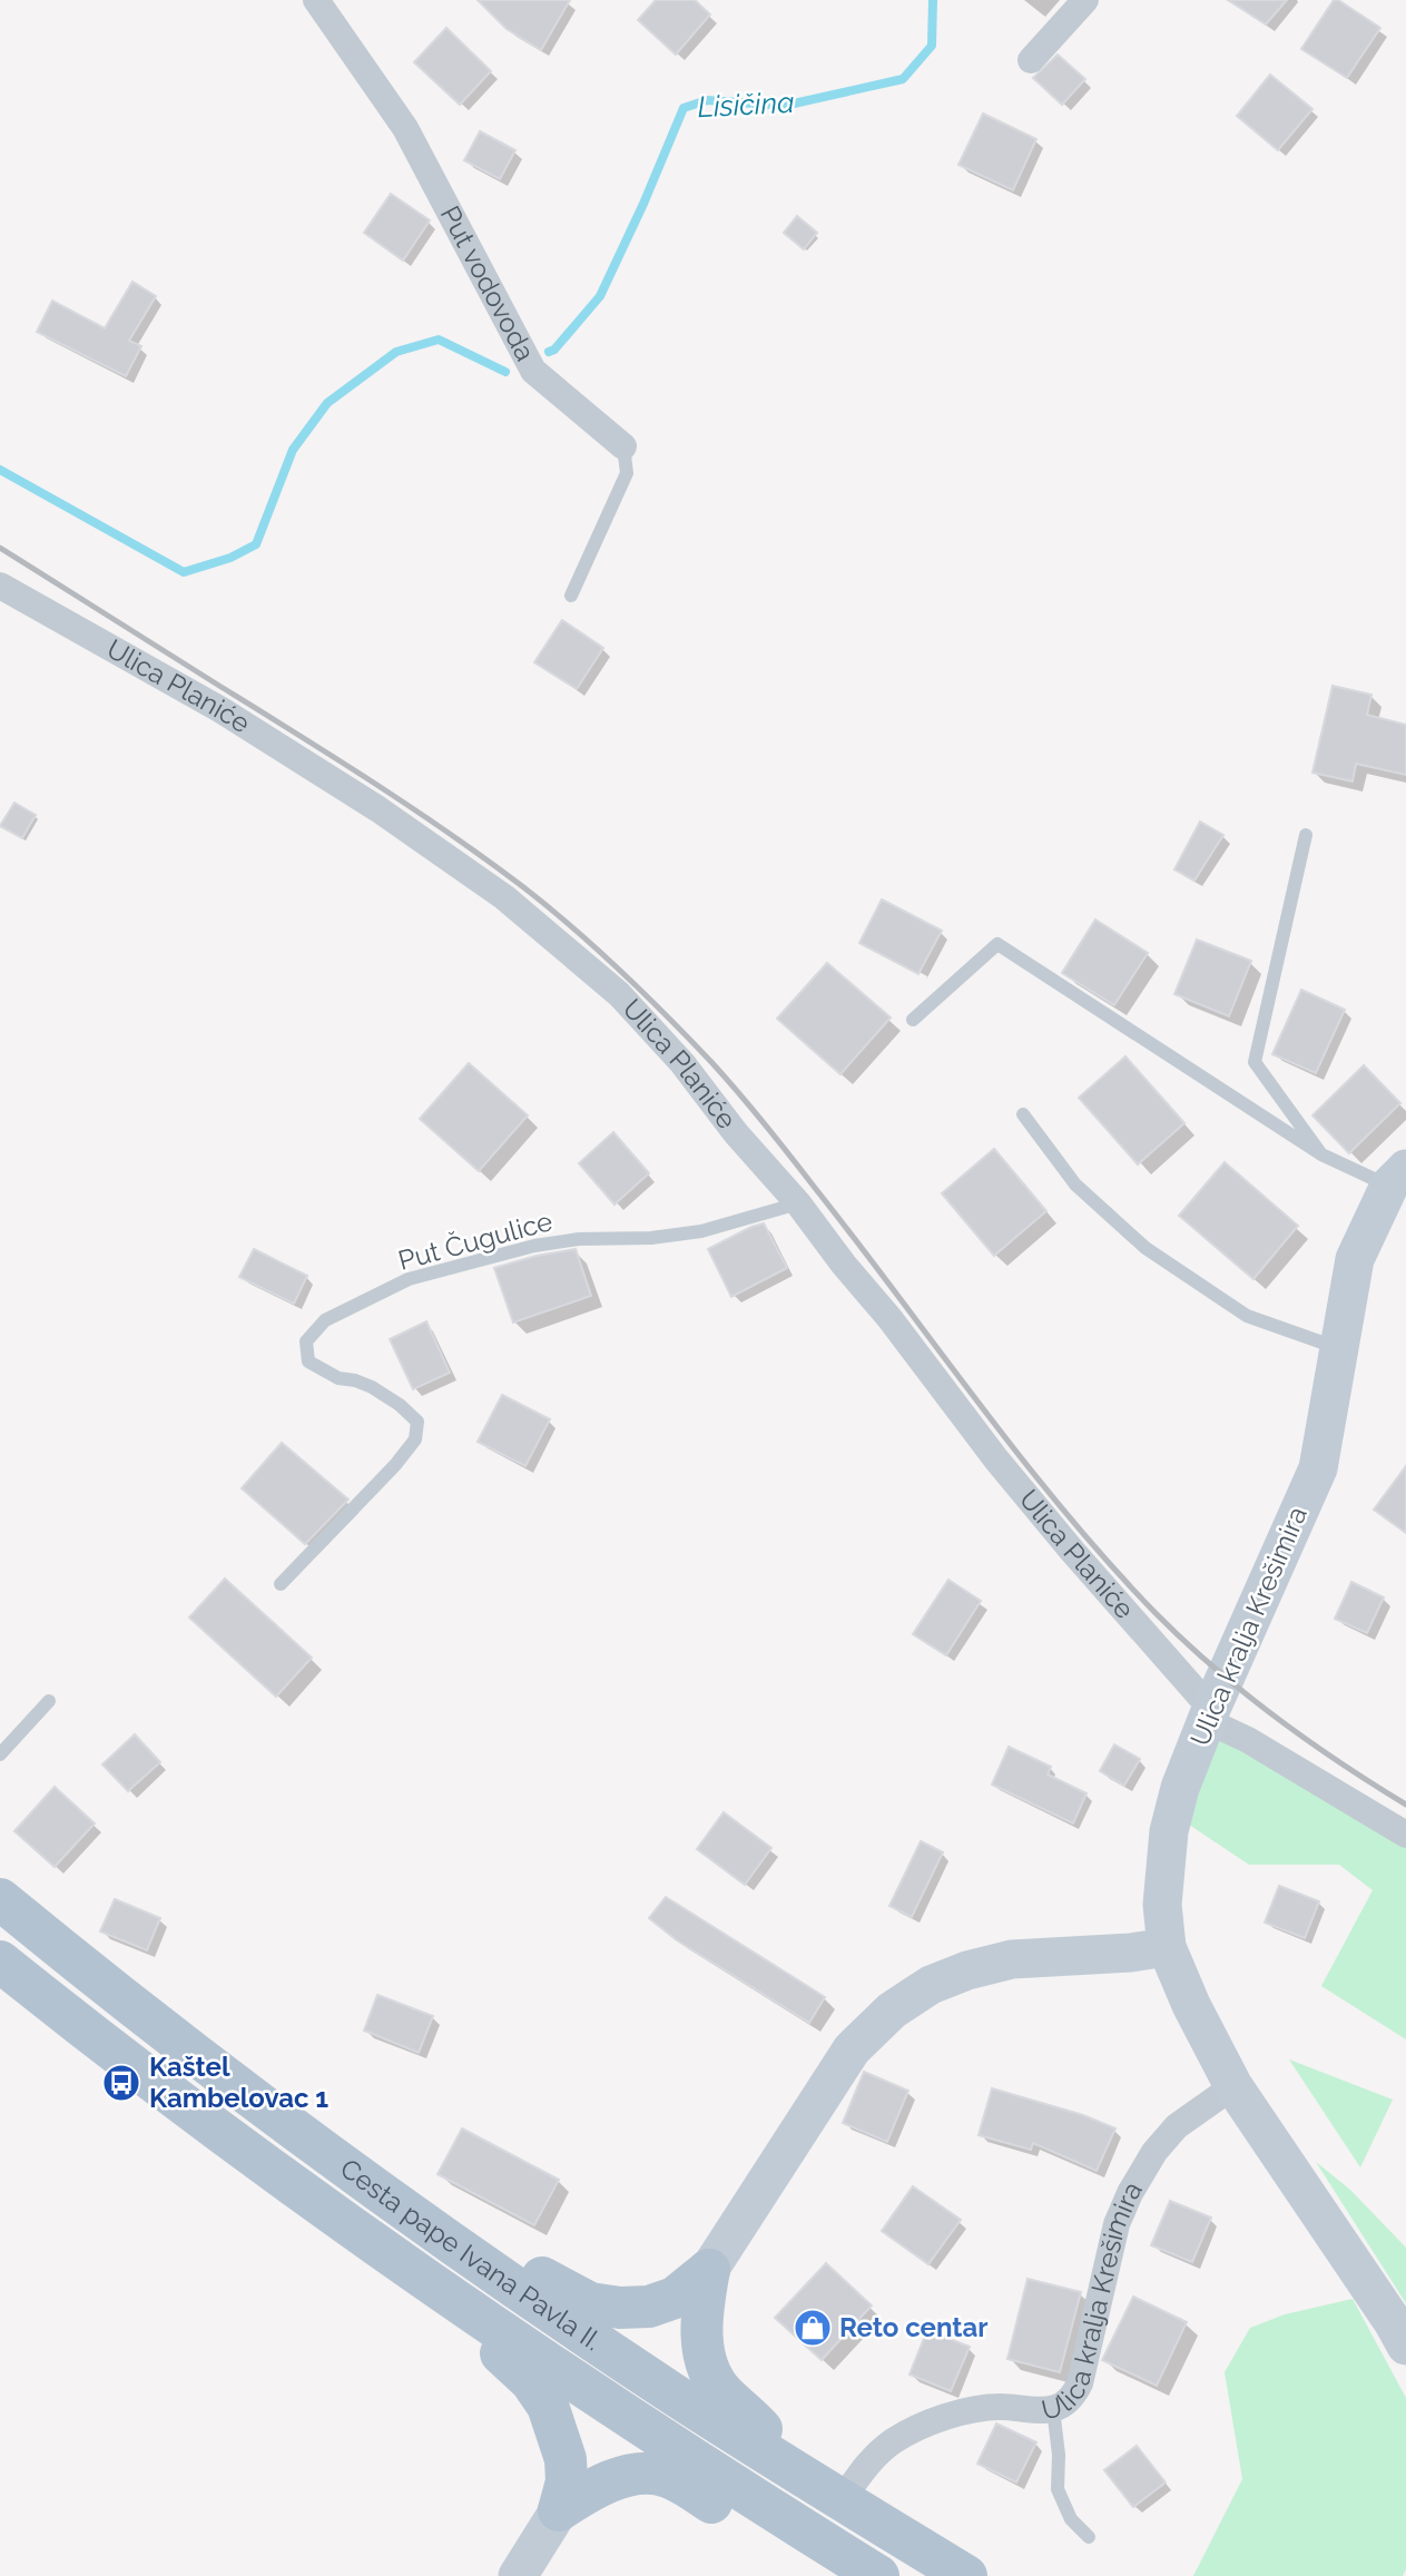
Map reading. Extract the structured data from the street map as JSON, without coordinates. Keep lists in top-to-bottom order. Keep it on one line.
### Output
{"streets":{"main road":["Cesta pape Ivana Pavla II."],"street":["Put vodovoda","Ulica Planiće","Ulica kralja Krešimira"],"lane":["Put Čugulice"]},"crossings":[["Ulica Planiće","Put Čugulice"],["Ulica Planiće","Ulica kralja Krešimira"],["Ulica kralja Krešimira","Cesta pape Ivana Pavla II."]],"water":["Lisičina"],"places":{"bus stop":["Kaštel Kambelovac 1"],"shop":["Reto centar"]}}
